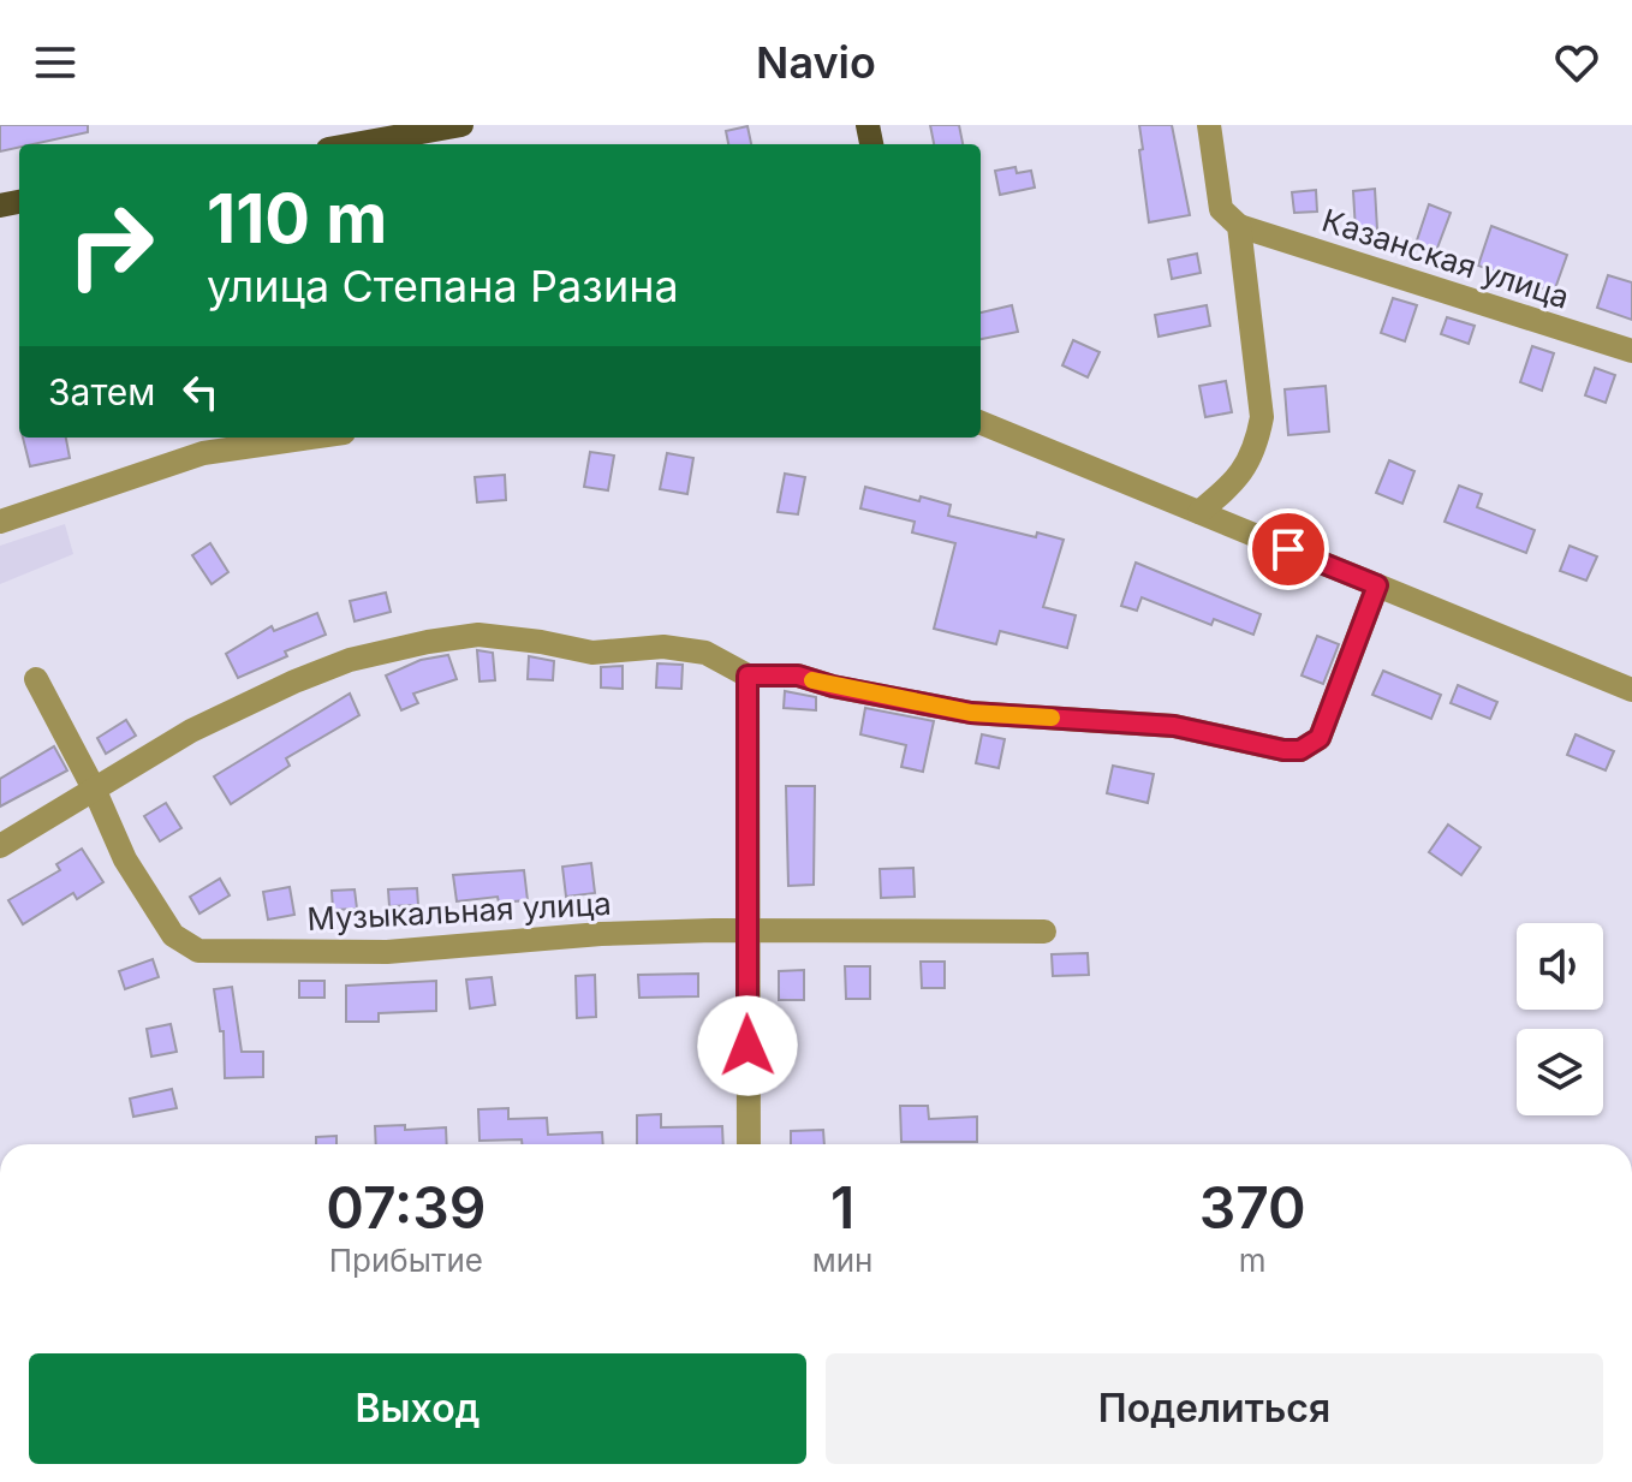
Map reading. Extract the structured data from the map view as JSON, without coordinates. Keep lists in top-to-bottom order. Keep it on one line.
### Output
{"streets":{"street":["Казанская улица","Музыкальная улица"]},"page":{"header":"Navio","turn":["110 m","улица Степана Разина"],"then":"Затем","eta":["07:39","Прибытие","1","мин","370","m"],"buttons":["Выход","Поделиться"]}}
